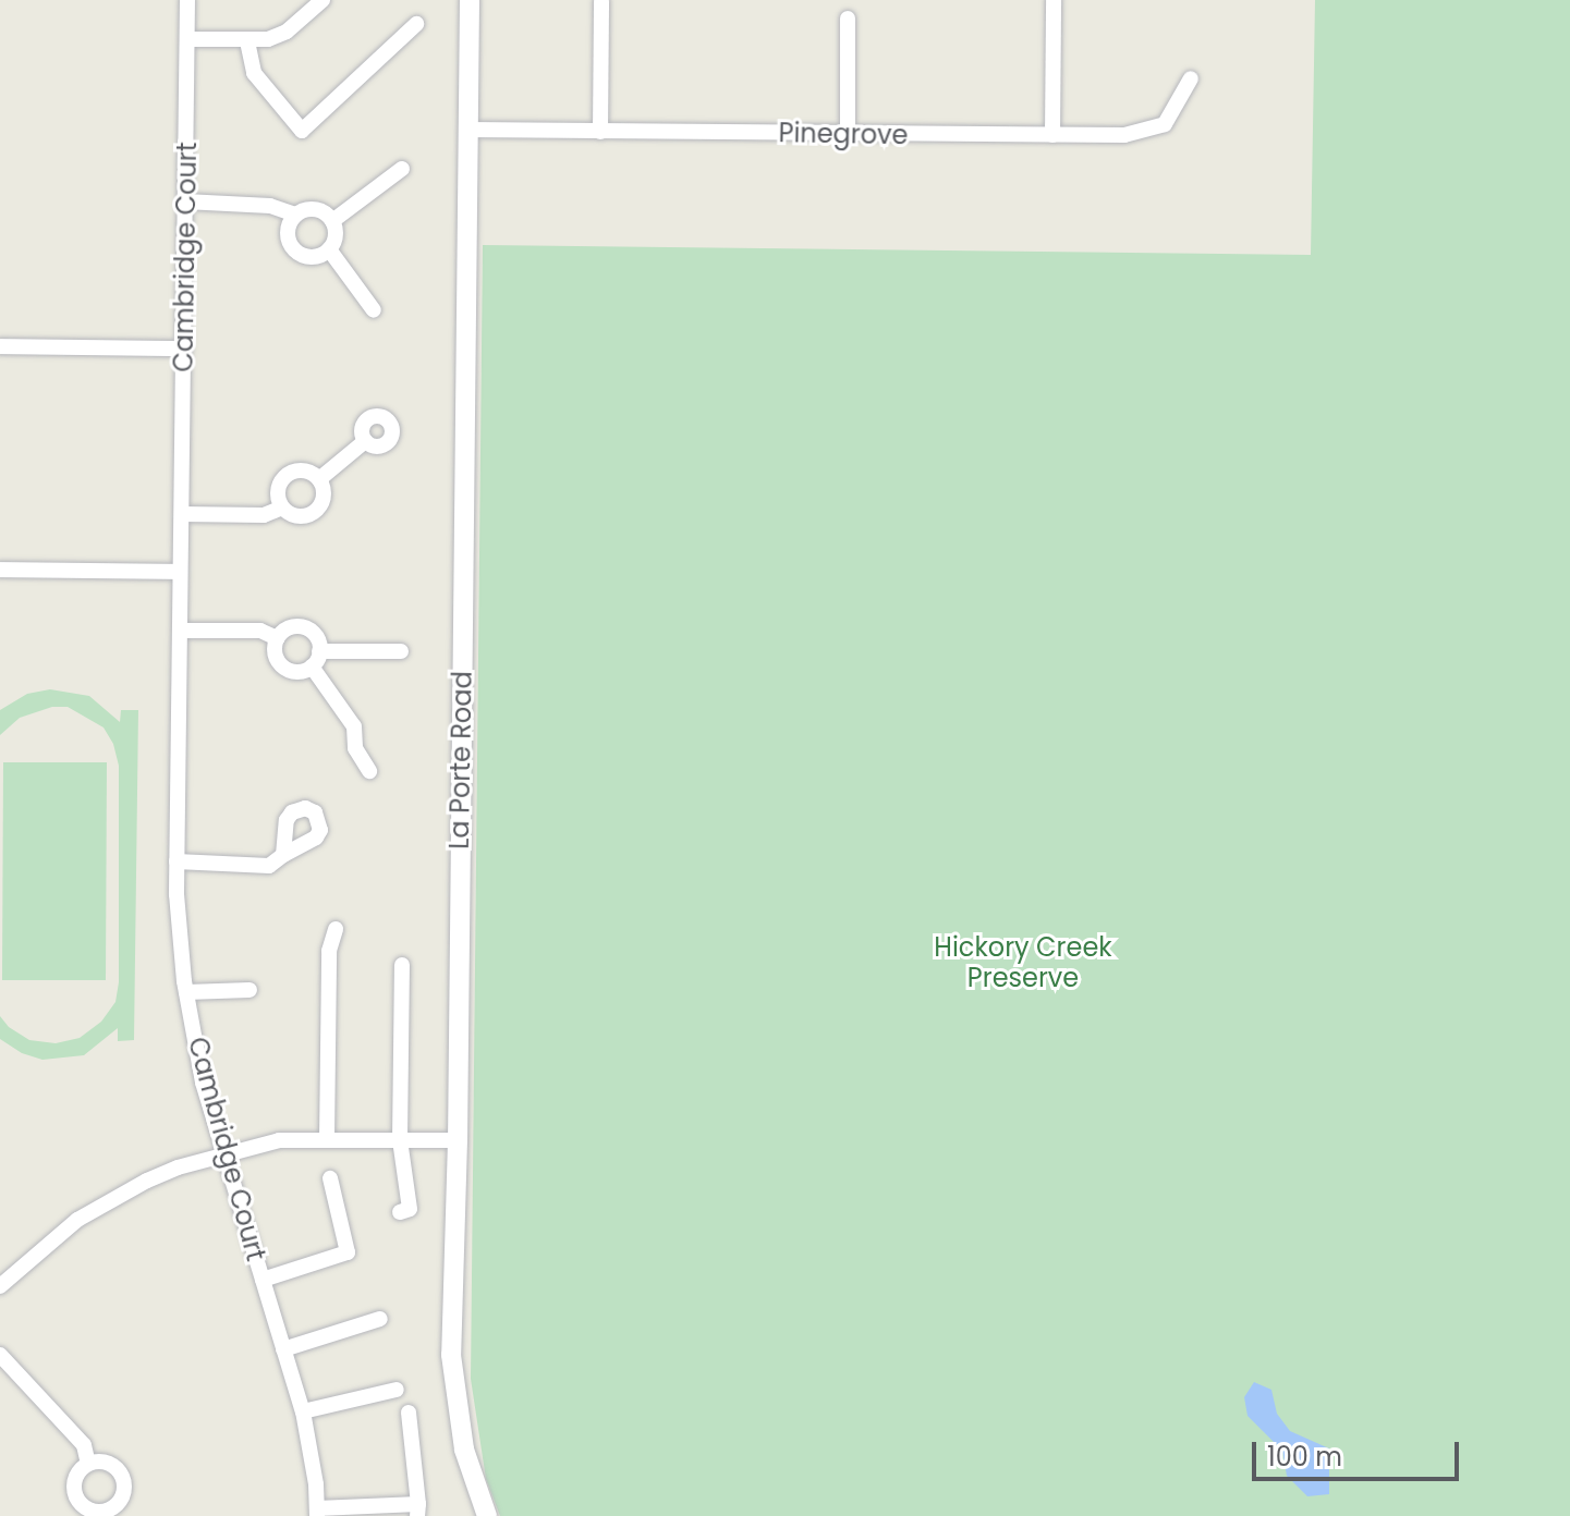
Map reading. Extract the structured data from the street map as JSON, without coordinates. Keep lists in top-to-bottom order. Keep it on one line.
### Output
{"streets":{"street":["Pinegrove","Cambridge Court","La Porte Road"]},"crossings":[["Pinegrove","La Porte Road"]],"parks":["Hickory Creek Preserve"],"scale_bar":"100 m"}
